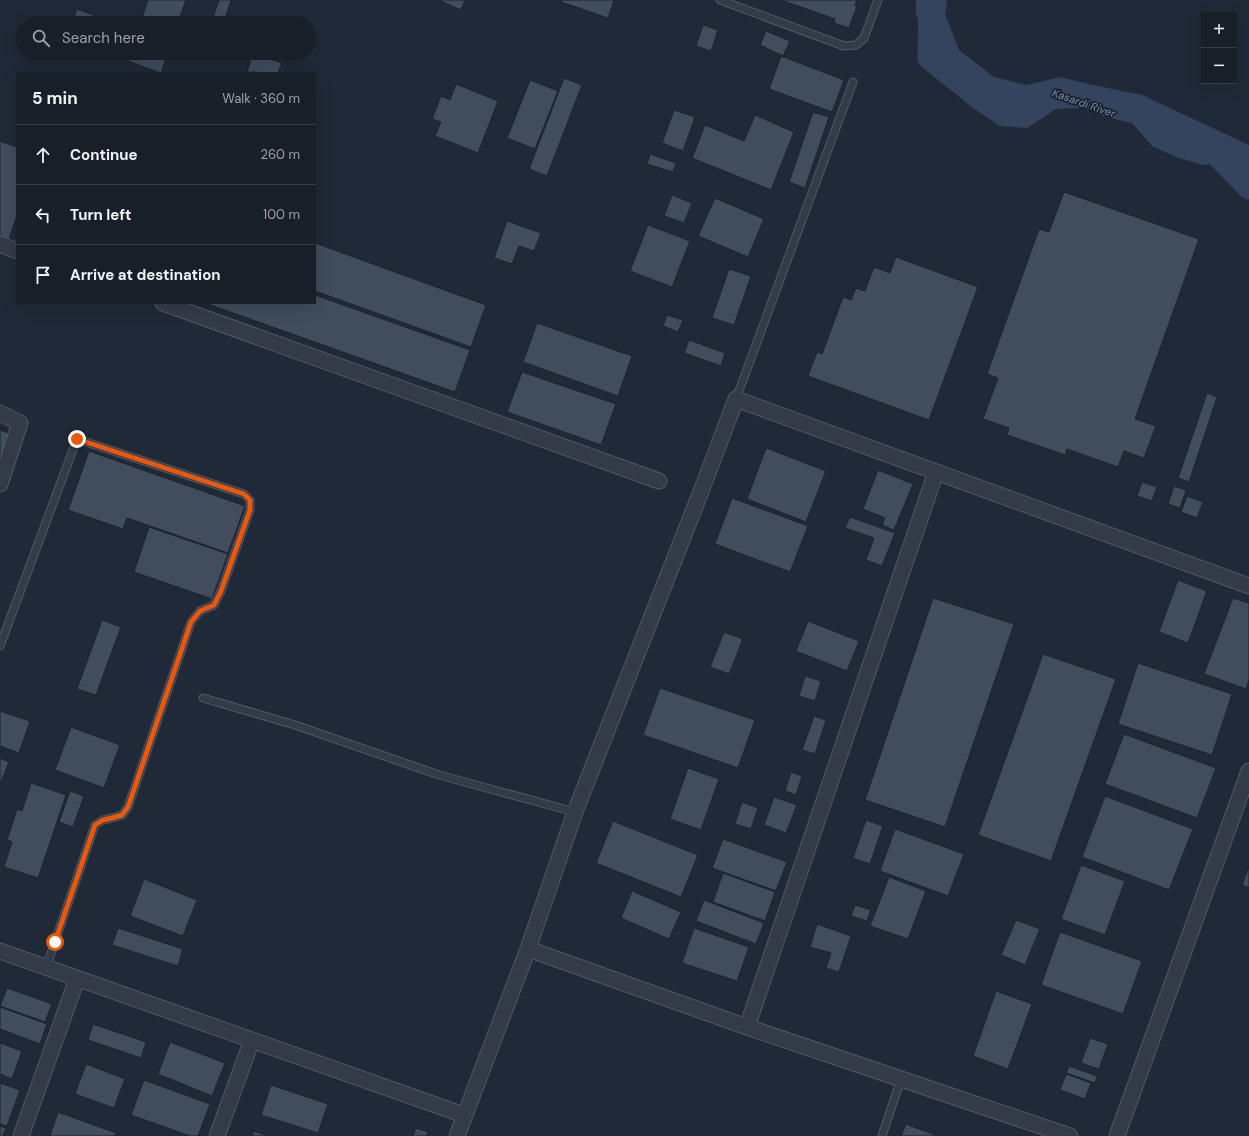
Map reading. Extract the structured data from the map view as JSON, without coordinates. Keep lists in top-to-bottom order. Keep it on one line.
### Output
{"water":["Kasardi River"],"page":{"map_buttons":["+","−"],"search":"Search here","heading":["5 min","Walk · 360 m"],"list":[["Continue","260 m"],["Turn left","100 m"],"Arrive at destination"]}}
